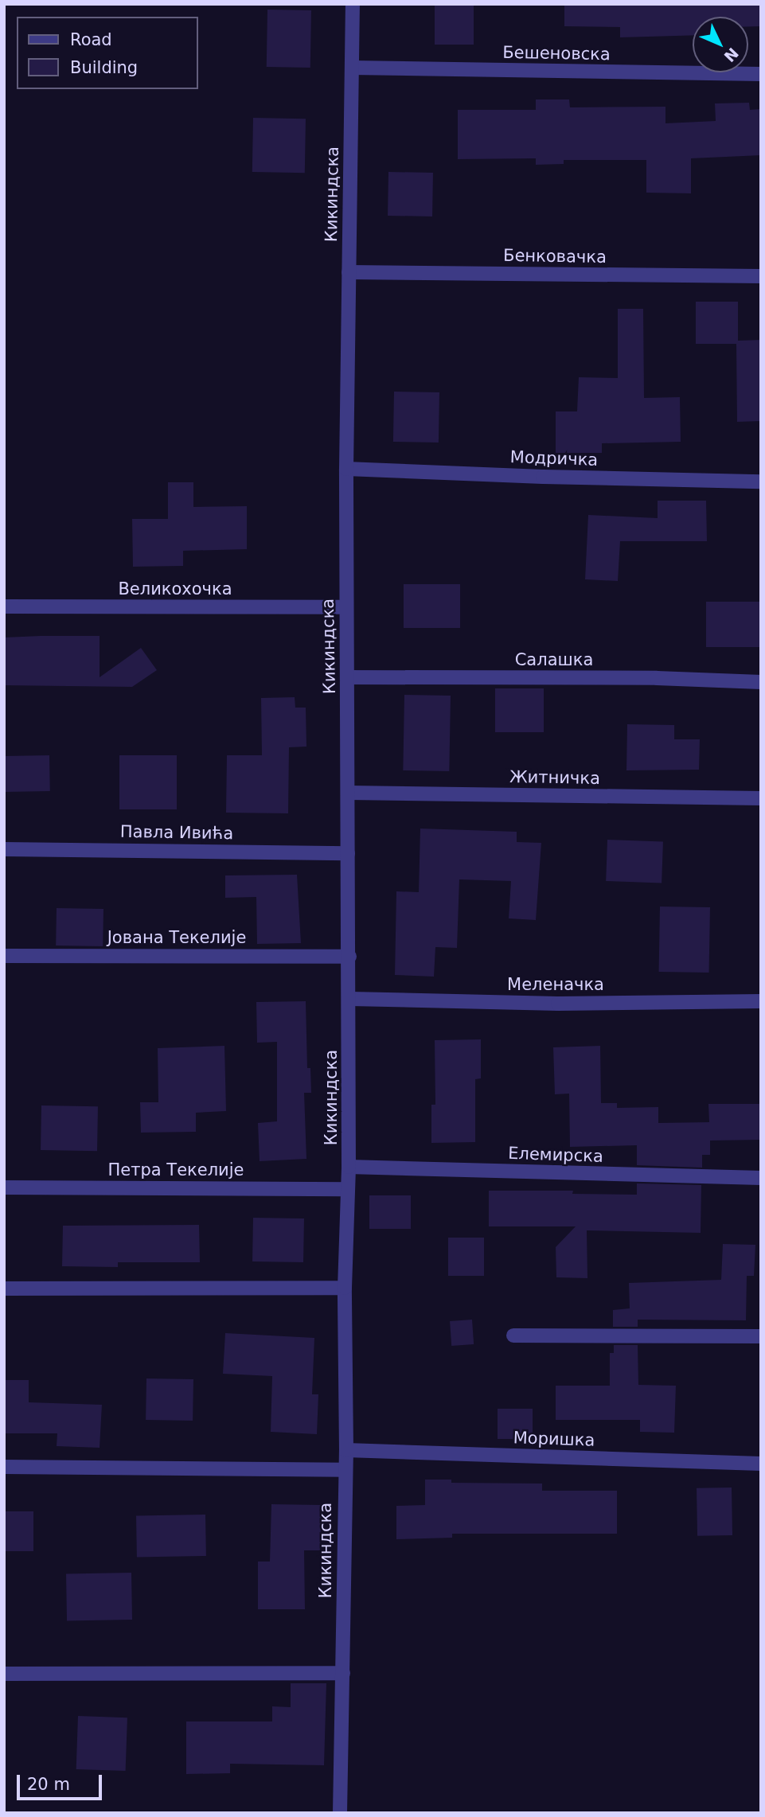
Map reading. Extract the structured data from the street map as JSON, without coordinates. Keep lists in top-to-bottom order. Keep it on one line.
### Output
{"streets":{"street":["Бешеновска","Кикиндска","Бенковачка","Модричка","Великохочка","Салашка","Житничка","Павла Ивића","Јована Текелије","Меленачка","Елемирска","Петра Текелије","Моришка"]},"crossings":[["Бешеновска","Кикиндска"],["Кикиндска","Бенковачка"],["Кикиндска","Модричка"],["Кикиндска","Великохочка"],["Кикиндска","Салашка"],["Кикиндска","Житничка"],["Кикиндска","Павла Ивића"],["Кикиндска","Јована Текелије"],["Кикиндска","Меленачка"],["Кикиндска","Елемирска"],["Кикиндска","Петра Текелије"],["Кикиндска","Моришка"]],"legend":["Road","Building"],"scale_bar":"20 m","north":"bottom right"}
